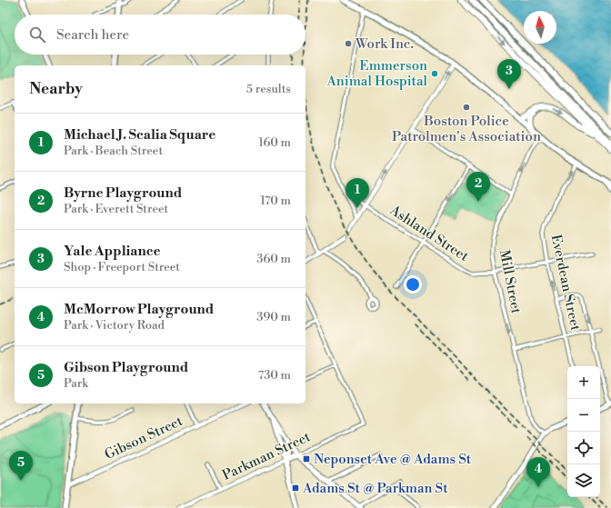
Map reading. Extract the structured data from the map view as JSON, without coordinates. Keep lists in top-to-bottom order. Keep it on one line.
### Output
{"streets":{"main road":["Parkman Street"],"street":["Ashland Street","Mill Street","Everdean Street","Gibson Street"]},"crossings":[["Ashland Street","Mill Street"],["Ashland Street","Everdean Street"]],"one_way":["Mill Street","Everdean Street"],"places":{"other":["Work Inc.","Emmerson Animal Hospital","Boston Police Patrolmen's Association"],"transit":["Neponset Ave @ Adams St","Adams St @ Parkman St"]},"north":"top","page":{"search":"Search here","pins":["3","2","1","5","4"],"heading":["Nearby","5 results"],"list":[{"mark":"1","name":"Michael J. Scalia Square","note":"Park · Beach Street","value":"160 m"},{"mark":"2","name":"Byrne Playground","note":"Park · Everett Street","value":"170 m"},{"mark":"3","name":"Yale Appliance","note":"Shop · Freeport Street","value":"360 m"},{"mark":"4","name":"McMorrow Playground","note":"Park · Victory Road","value":"390 m"},{"mark":"5","name":"Gibson Playground","note":"Park","value":"730 m"}],"map_buttons":["+","−"]}}
